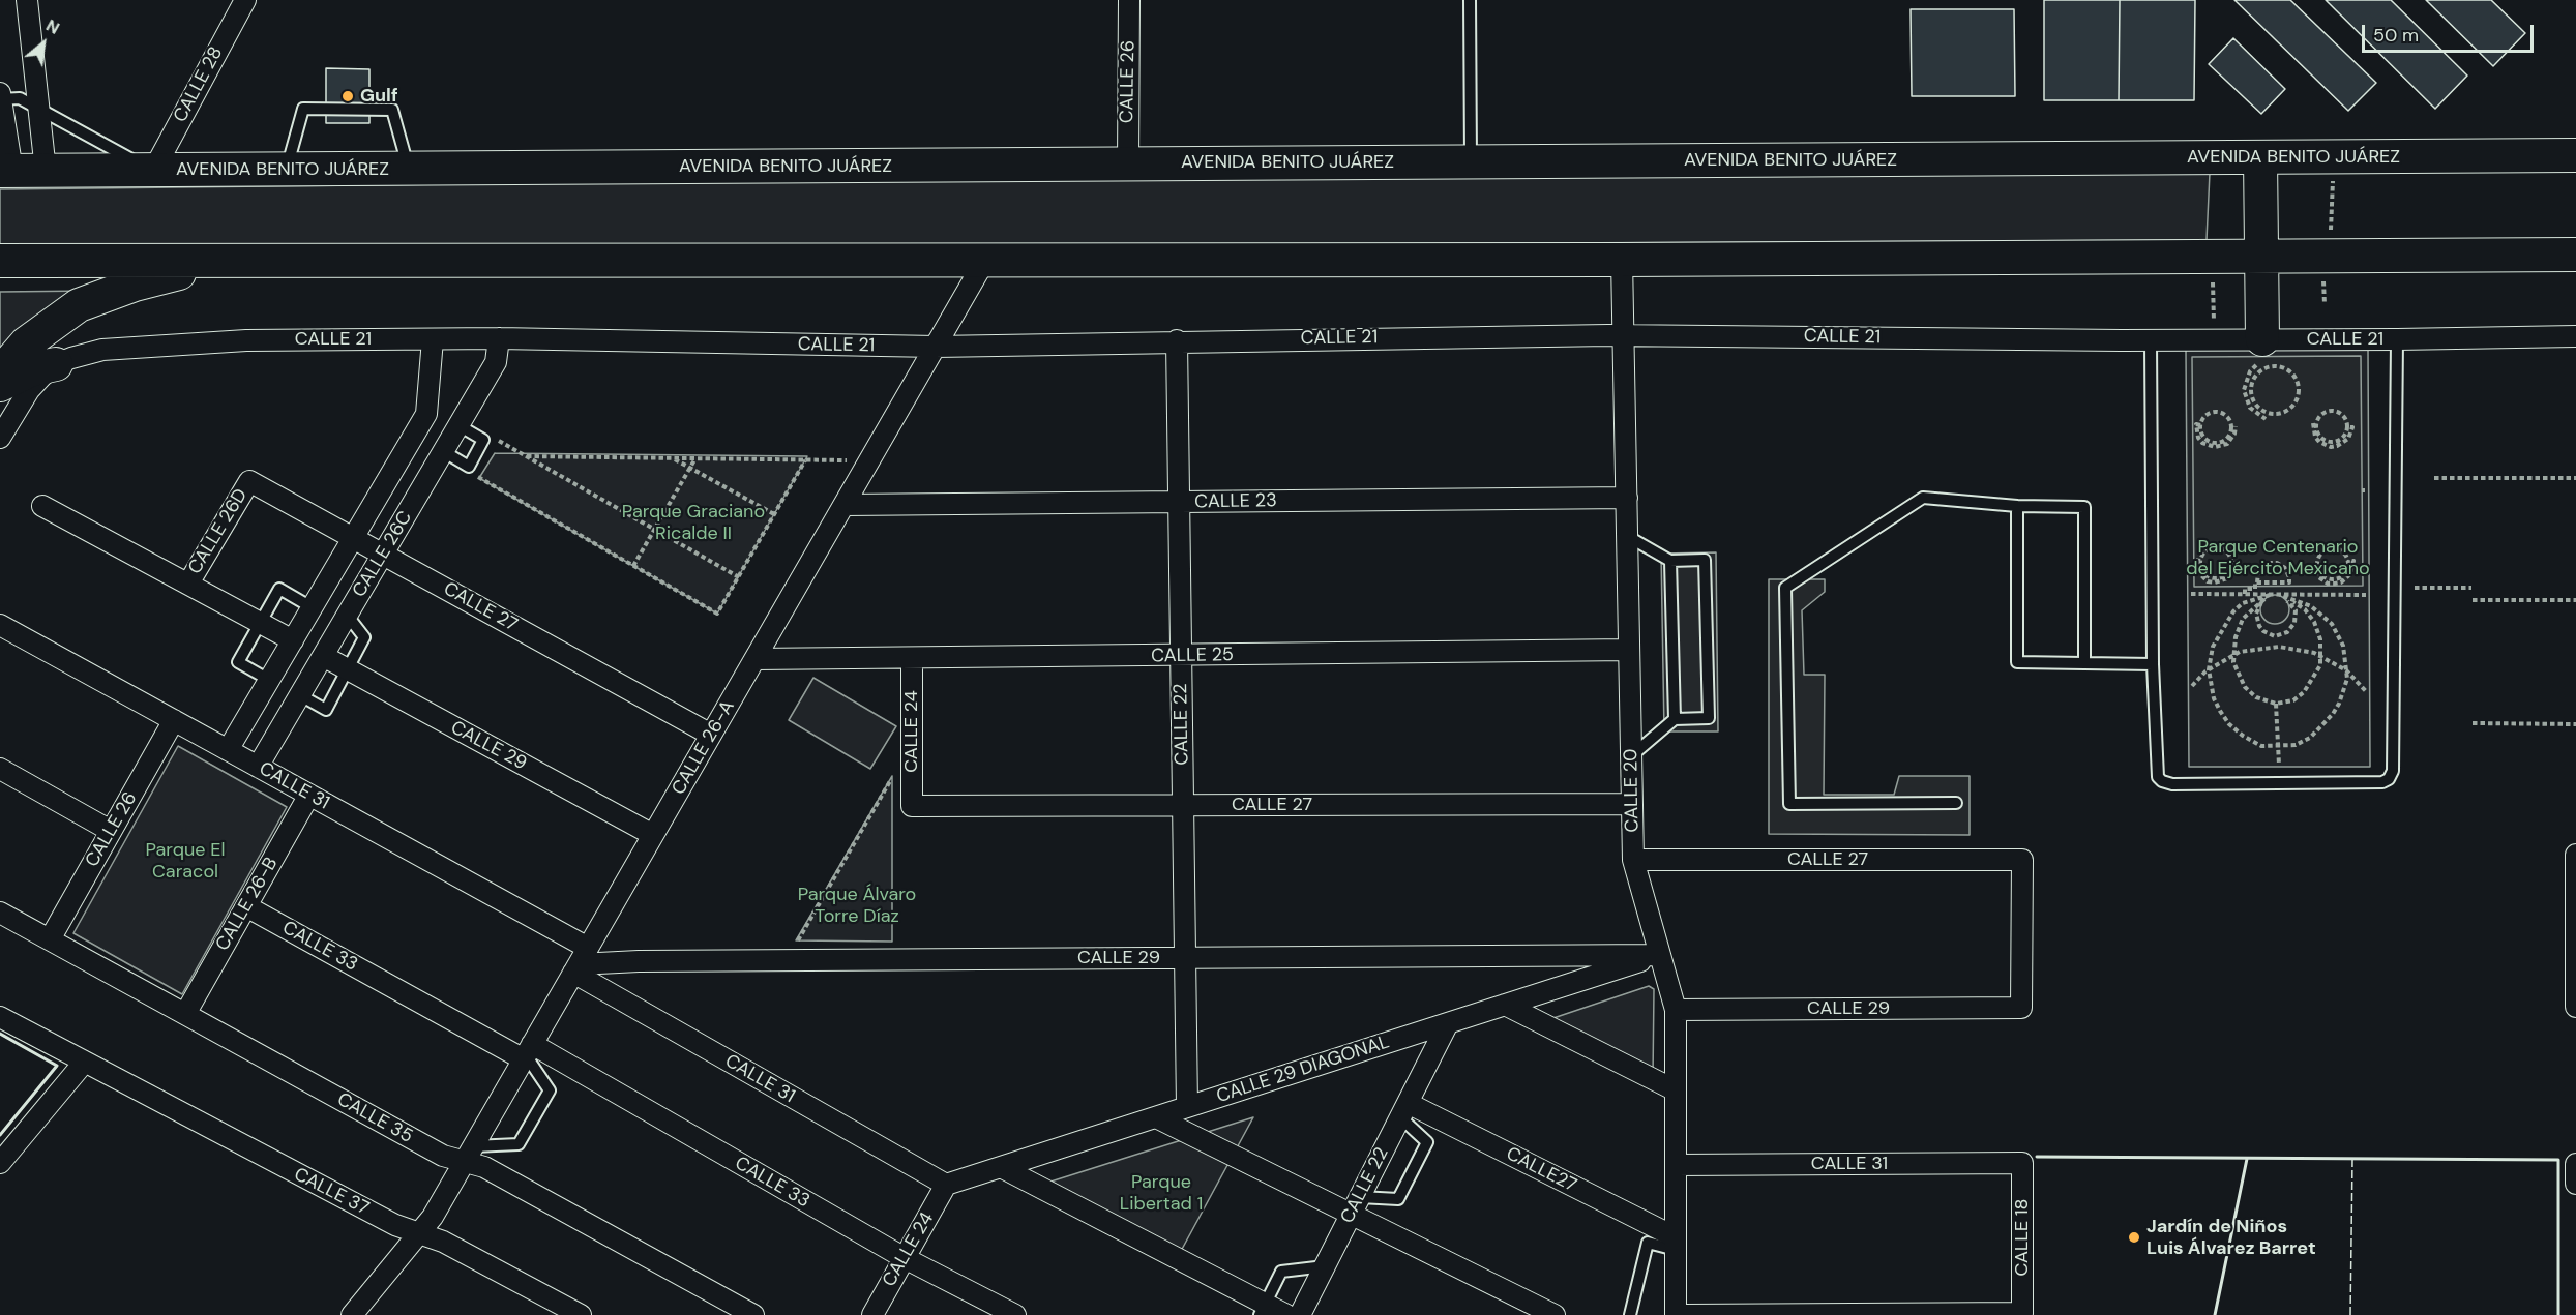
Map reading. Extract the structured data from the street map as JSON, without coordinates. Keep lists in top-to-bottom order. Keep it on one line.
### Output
{"streets":{"main road":["AVENIDA BENITO JUÁREZ"],"street":["CALLE 26","CALLE 28","CALLE 21","CALLE 23","CALLE 26D","CALLE 26C","CALLE 27","CALLE 25","CALLE 22","CALLE 24","CALLE 29","CALLE 26-A","CALLE 31","CALLE 20","CALLE 26-B","CALLE 33","CALLE 29 DIAGONAL","CALLE 35","CALLE27","CALLE 37","CALLE 18"]},"crossings":[["CALLE 26","AVENIDA BENITO JUÁREZ"],["CALLE 26","CALLE 31"],["CALLE 26","CALLE 35"],["CALLE 28","AVENIDA BENITO JUÁREZ"],["CALLE 21","CALLE 26C"],["CALLE 21","CALLE 22"],["CALLE 21","CALLE 26-A"],["CALLE 21","CALLE 20"],["CALLE 23","CALLE 22"],["CALLE 23","CALLE 26-A"],["CALLE 23","CALLE 20"],["CALLE 26D","CALLE 27"],["CALLE 26C","CALLE 27"],["CALLE 26C","CALLE 29"],["CALLE 26C","CALLE 31"],["CALLE 27","CALLE 22"],["CALLE 27","CALLE 24"],["CALLE 27","CALLE 29"],["CALLE 27","CALLE 26-A"],["CALLE 27","CALLE 20"],["CALLE 25","CALLE 22"],["CALLE 25","CALLE 24"],["CALLE 25","CALLE 26-A"],["CALLE 25","CALLE 20"],["CALLE 22","CALLE 29"],["CALLE 22","CALLE 29 DIAGONAL"],["CALLE 22","CALLE27"],["CALLE 24","CALLE 31"],["CALLE 24","CALLE 33"],["CALLE 24","CALLE 29 DIAGONAL"],["CALLE 29","CALLE 26-A"],["CALLE 29","CALLE 31"],["CALLE 29","CALLE 20"],["CALLE 29","CALLE 29 DIAGONAL"],["CALLE 26-A","CALLE 31"],["CALLE 26-A","CALLE 33"],["CALLE 26-A","CALLE 35"],["CALLE 26-A","CALLE 37"],["CALLE 31","CALLE 20"],["CALLE 31","CALLE 26-B"],["CALLE 31","CALLE 29 DIAGONAL"],["CALLE 31","CALLE 18"],["CALLE 20","CALLE 29 DIAGONAL"],["CALLE 20","CALLE27"],["CALLE 26-B","CALLE 33"],["CALLE 26-B","CALLE 35"]],"parks":["Parque Graciano Ricalde II","Parque Centenario del Ejército Mexicano","Parque El Caracol","Parque Álvaro Torre Díaz","Parque Libertad 1"],"places":["Gulf","Jardín de Niños Luis Álvarez Barret"],"scale_bar":"50 m","north":"top right"}
